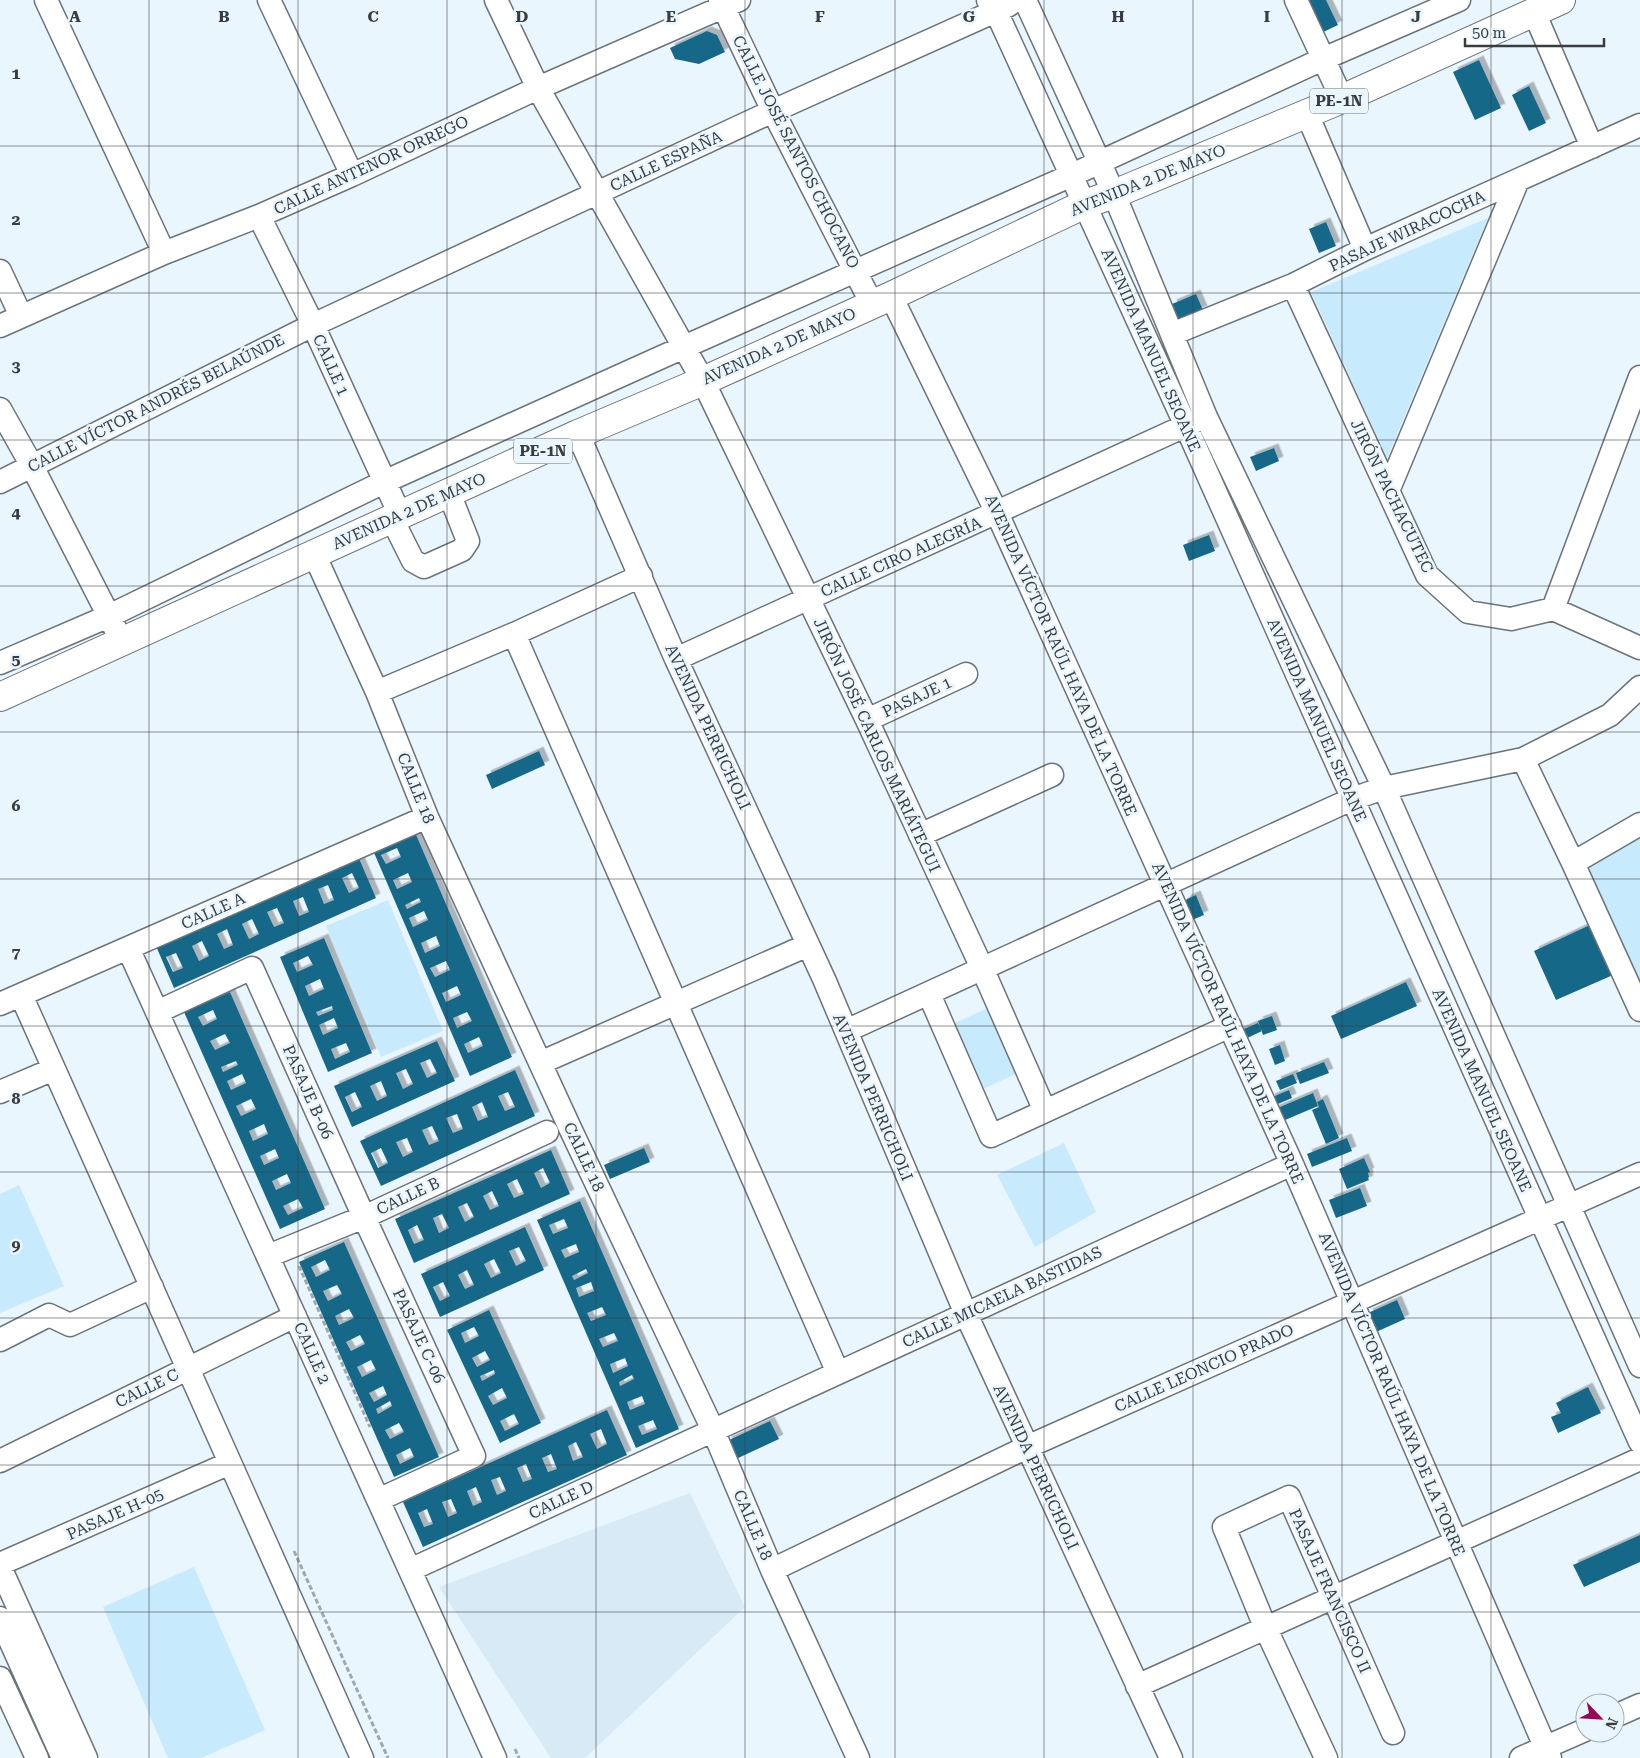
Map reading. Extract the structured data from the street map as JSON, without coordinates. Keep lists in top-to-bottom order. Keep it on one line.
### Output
{"streets":{"highway":["PE-1N","AVENIDA 2 DE MAYO"],"street":["CALLE JOSÉ SANTOS CHOCANO","CALLE ESPAÑA","CALLE ANTENOR ORREGO","PASAJE WIRACOCHA","AVENIDA MANUEL SEOANE","CALLE 1","CALLE VÍCTOR ANDRÉS BELAÚNDE","JIRÓN PACHACUTEC","CALLE CIRO ALEGRÍA","AVENIDA VÍCTOR RAÚL HAYA DE LA TORRE","PASAJE 1","AVENIDA PERRICHOLI","JIRÓN JOSÉ CARLOS MARIÁTEGUI","CALLE 18","CALLE A","PASAJE B-06","CALLE B","CALLE MICAELA BASTIDAS","PASAJE C-06","CALLE 2","CALLE LEONCIO PRADO","CALLE C","CALLE D","PASAJE H-05","PASAJE FRANCISCO II"]},"crossings":[["CALLE JOSÉ SANTOS CHOCANO","CALLE ESPAÑA"],["CALLE JOSÉ SANTOS CHOCANO","CALLE ANTENOR ORREGO"],["CALLE JOSÉ SANTOS CHOCANO","AVENIDA 2 DE MAYO"],["CALLE JOSÉ SANTOS CHOCANO","AVENIDA VÍCTOR RAÚL HAYA DE LA TORRE"],["CALLE ESPAÑA","AVENIDA MANUEL SEOANE"],["CALLE ESPAÑA","CALLE 1"],["CALLE ESPAÑA","CALLE VÍCTOR ANDRÉS BELAÚNDE"],["CALLE ESPAÑA","JIRÓN JOSÉ CARLOS MARIÁTEGUI"],["CALLE ANTENOR ORREGO","CALLE 1"],["CALLE ANTENOR ORREGO","JIRÓN JOSÉ CARLOS MARIÁTEGUI"],["AVENIDA 2 DE MAYO","AVENIDA MANUEL SEOANE"],["AVENIDA 2 DE MAYO","CALLE 1"],["AVENIDA 2 DE MAYO","AVENIDA VÍCTOR RAÚL HAYA DE LA TORRE"],["AVENIDA 2 DE MAYO","AVENIDA PERRICHOLI"],["AVENIDA 2 DE MAYO","JIRÓN JOSÉ CARLOS MARIÁTEGUI"],["AVENIDA 2 DE MAYO","CALLE 18"],["PASAJE WIRACOCHA","AVENIDA MANUEL SEOANE"],["PASAJE WIRACOCHA","JIRÓN PACHACUTEC"],["AVENIDA MANUEL SEOANE","CALLE CIRO ALEGRÍA"],["AVENIDA MANUEL SEOANE","CALLE LEONCIO PRADO"],["CALLE 1","CALLE VÍCTOR ANDRÉS BELAÚNDE"],["CALLE CIRO ALEGRÍA","AVENIDA VÍCTOR RAÚL HAYA DE LA TORRE"],["CALLE CIRO ALEGRÍA","AVENIDA PERRICHOLI"],["CALLE CIRO ALEGRÍA","JIRÓN JOSÉ CARLOS MARIÁTEGUI"],["AVENIDA VÍCTOR RAÚL HAYA DE LA TORRE","CALLE MICAELA BASTIDAS"],["AVENIDA VÍCTOR RAÚL HAYA DE LA TORRE","CALLE LEONCIO PRADO"],["PASAJE 1","JIRÓN JOSÉ CARLOS MARIÁTEGUI"],["AVENIDA PERRICHOLI","CALLE MICAELA BASTIDAS"],["AVENIDA PERRICHOLI","CALLE LEONCIO PRADO"],["CALLE 18","CALLE A"],["CALLE 18","CALLE MICAELA BASTIDAS"],["CALLE 18","CALLE LEONCIO PRADO"],["CALLE 18","CALLE D"],["CALLE A","CALLE 2"],["PASAJE B-06","CALLE B"],["PASAJE B-06","PASAJE C-06"],["PASAJE B-06","CALLE 2"],["CALLE B","PASAJE C-06"],["CALLE B","CALLE 2"],["CALLE MICAELA BASTIDAS","CALLE D"],["PASAJE C-06","CALLE 2"],["CALLE 2","CALLE C"],["CALLE 2","CALLE D"]],"scale_bar":"50 m","north":"bottom right","grid":{"columns":["A","B","C","D","E","F","G","H","I","J"],"rows":["1","2","3","4","5","6","7","8","9"]}}
